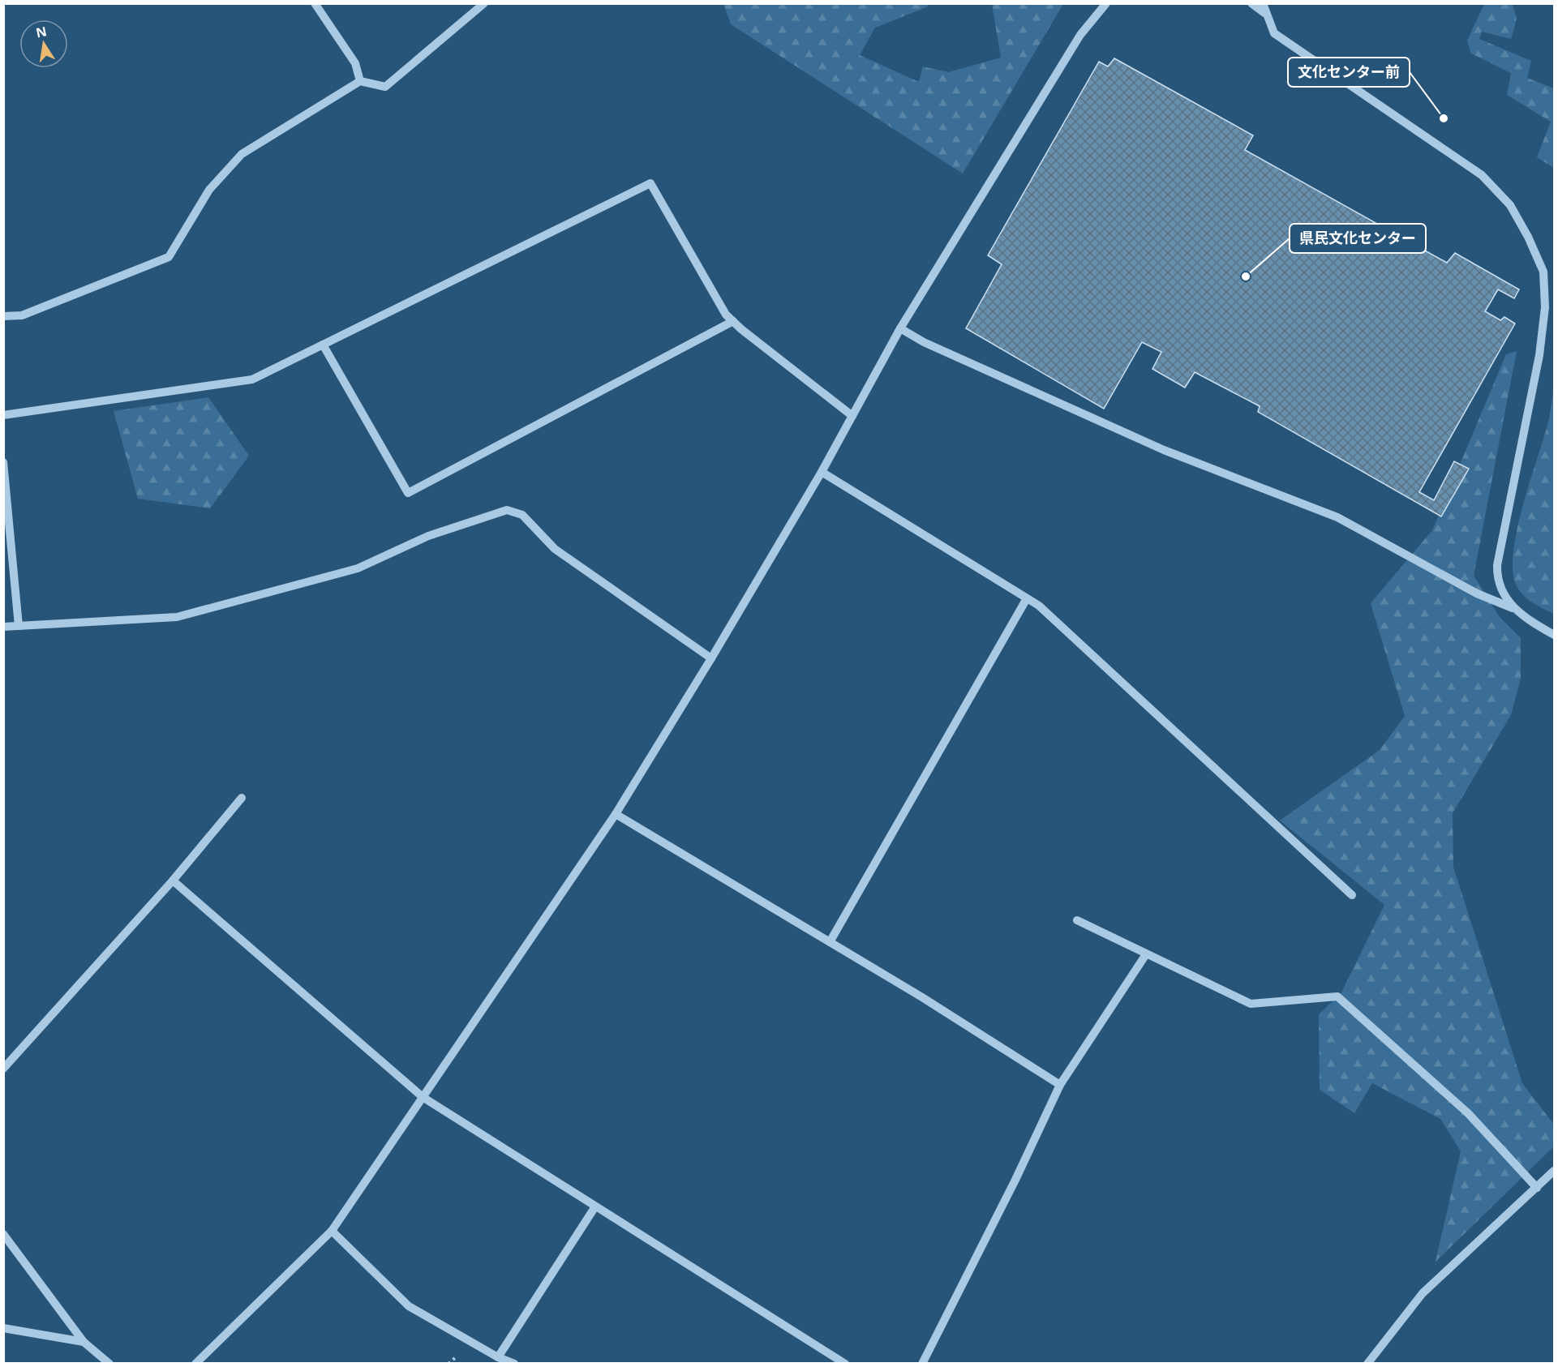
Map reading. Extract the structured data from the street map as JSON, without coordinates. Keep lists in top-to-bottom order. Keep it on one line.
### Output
{"places":["文化センター前","県民文化センター"],"north":"top"}
